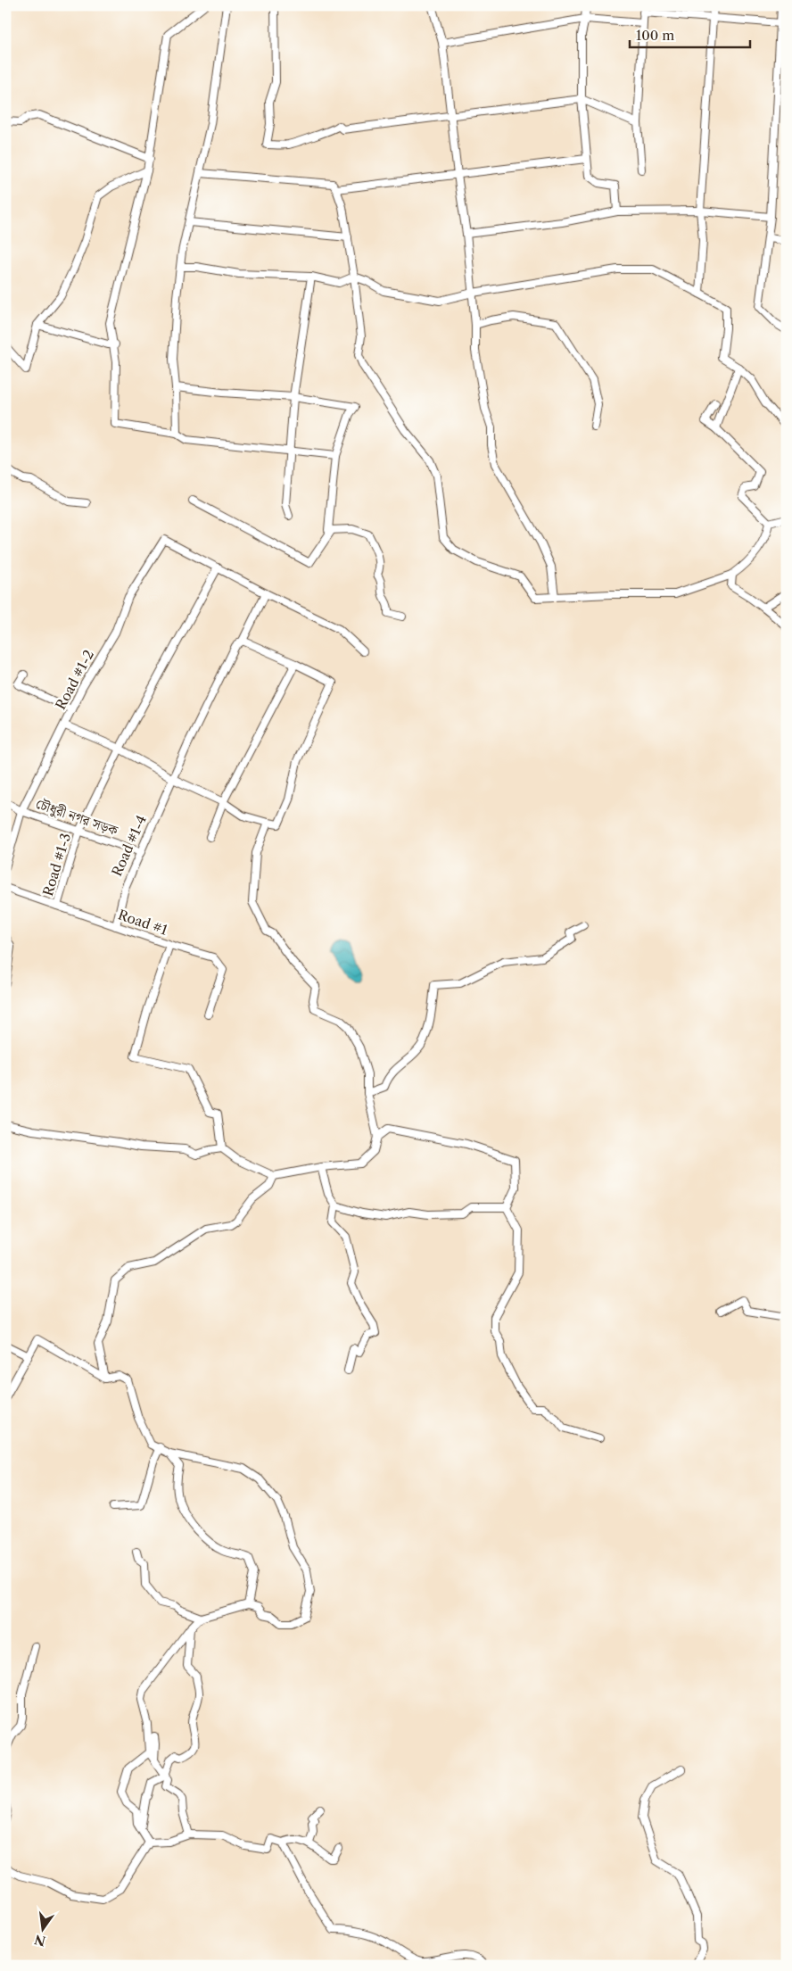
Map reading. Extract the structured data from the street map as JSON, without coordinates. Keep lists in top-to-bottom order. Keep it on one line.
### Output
{"streets":{"street":["Road #1-2","চৌধুরী নগর সড়ক","Road #1-4","Road #1-3","Road #1"]},"crossings":[["Road #1-2","Road #1-4"],["Road #1-2","Road #1-3"],["চৌধুরী নগর সড়ক","Road #1-4"],["চৌধুরী নগর সড়ক","Road #1-3"],["Road #1-4","Road #1"],["Road #1-3","Road #1"]],"scale_bar":"100 m","north":"bottom"}
